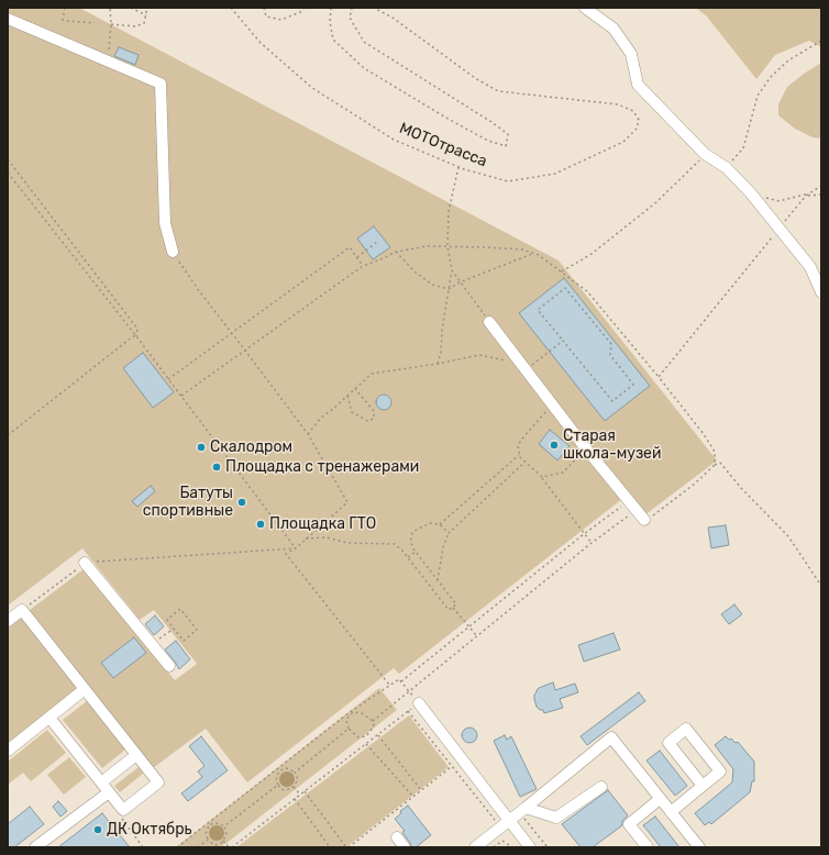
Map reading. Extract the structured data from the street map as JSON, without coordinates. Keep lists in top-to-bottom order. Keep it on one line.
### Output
{"streets":{"path":["МОТОтрасса"]},"places":["Старая школа-музей","Скалодром","Площадка с тренажерами","Батуты спортивные","Площадка ГТО","ДК Октябрь"]}
